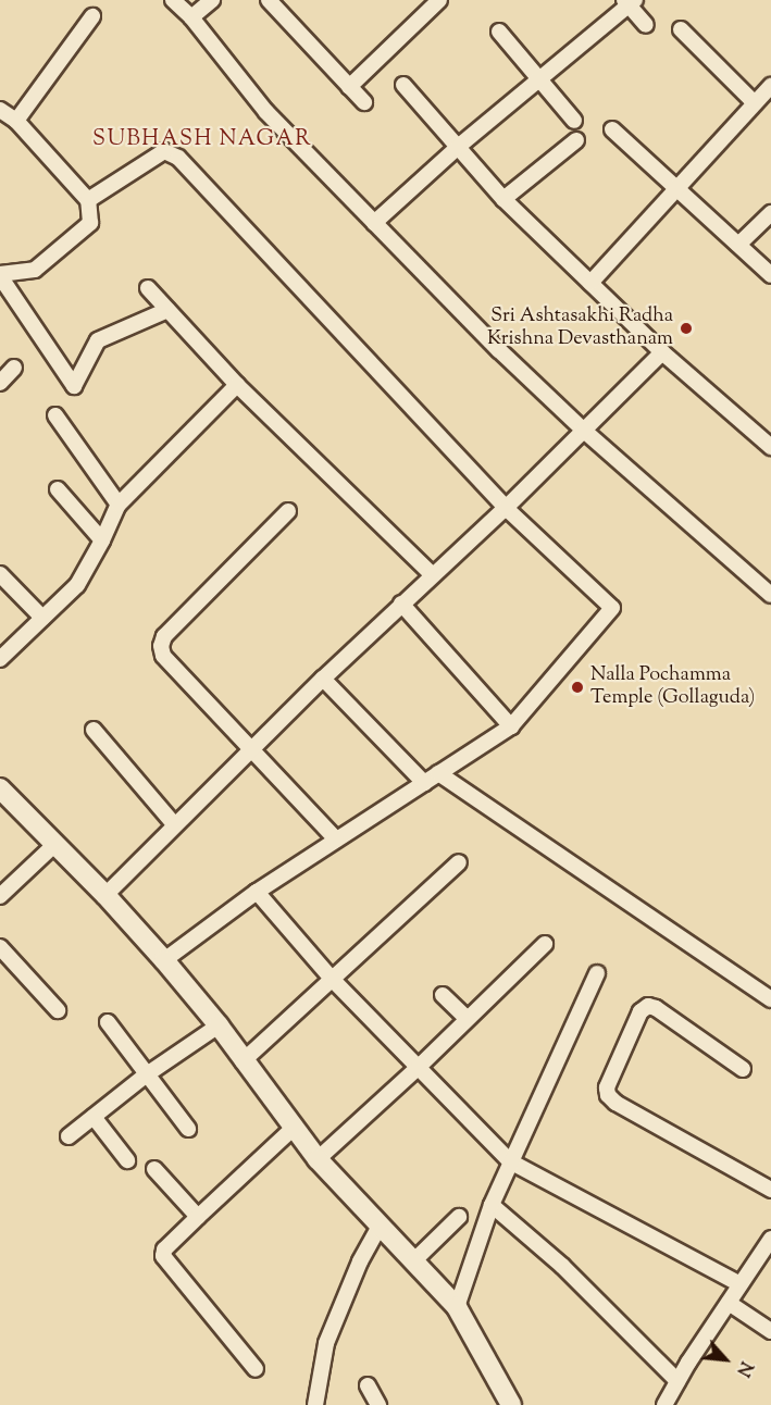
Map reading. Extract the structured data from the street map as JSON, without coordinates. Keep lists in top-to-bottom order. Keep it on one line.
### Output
{"districts":["SUBHASH NAGAR"],"places":["Sri Ashtasakhi Radha Krishna Devasthanam","Nalla Pochamma Temple (Gollaguda)"],"north":"bottom right"}
